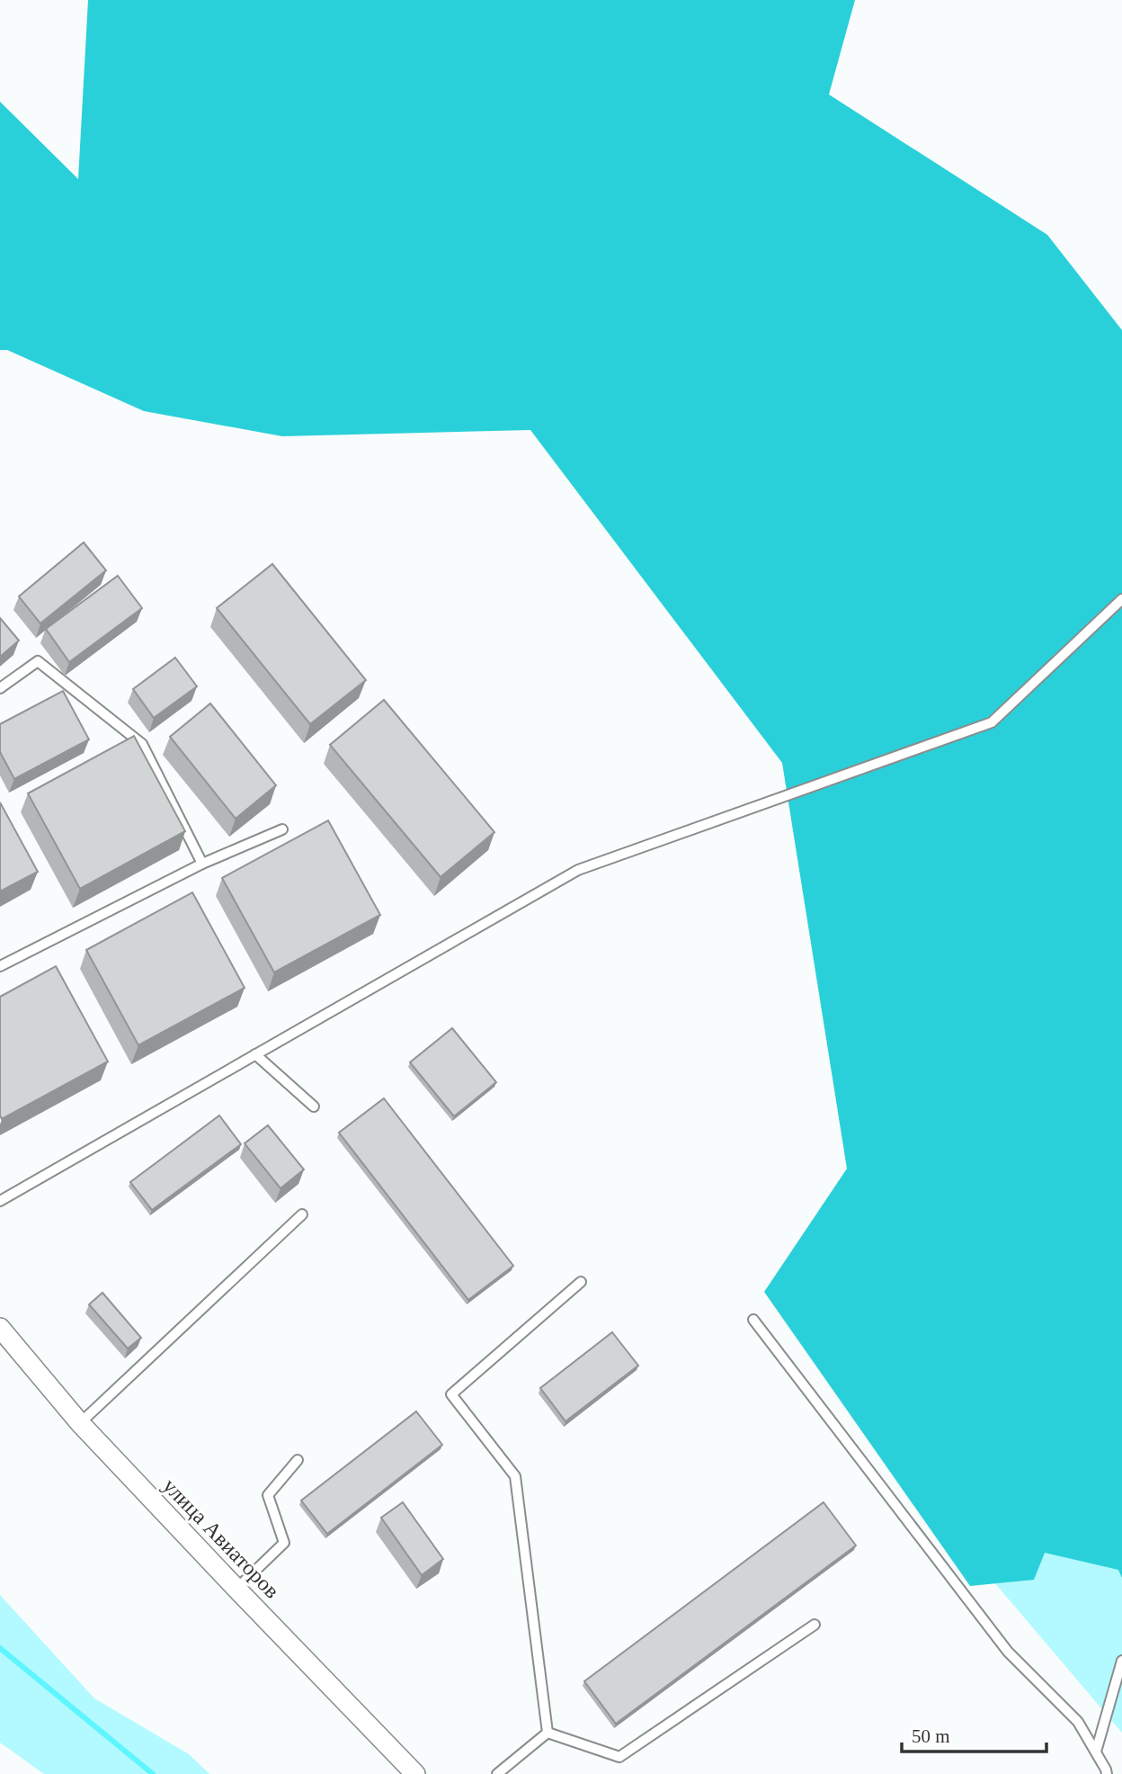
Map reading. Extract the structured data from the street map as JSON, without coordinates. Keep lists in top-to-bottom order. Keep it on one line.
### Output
{"streets":{"street":["улица Авиаторов"]},"scale_bar":"50 m"}
